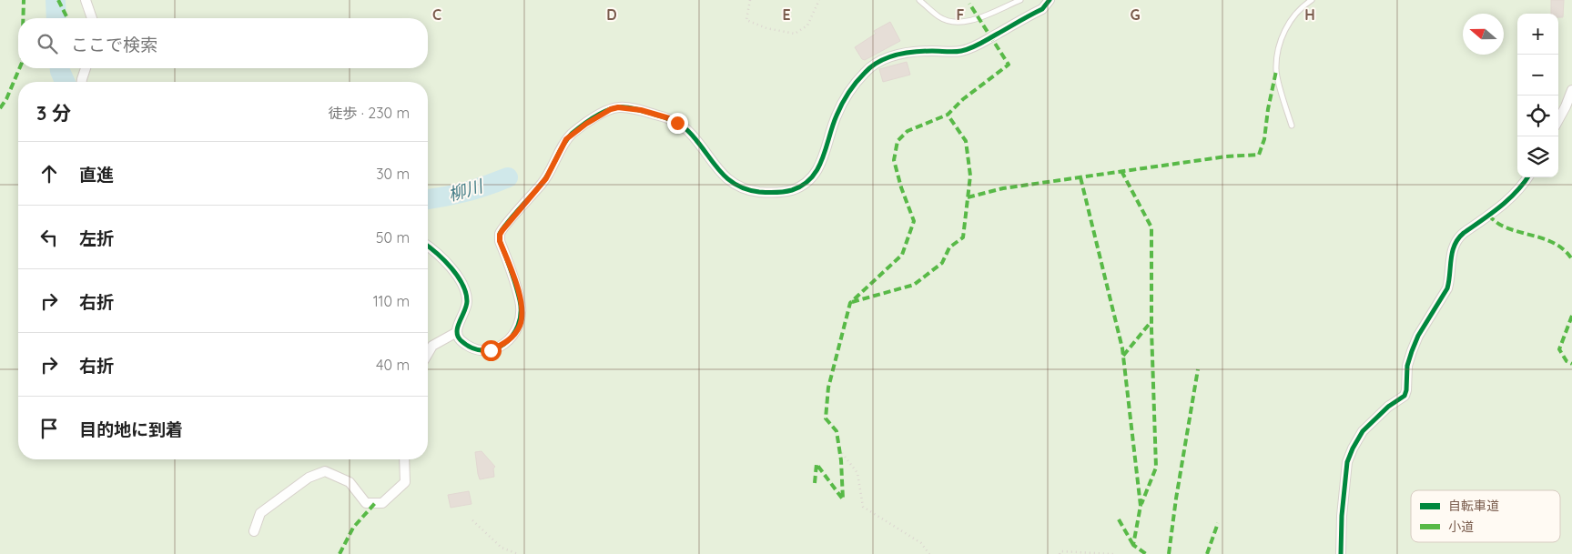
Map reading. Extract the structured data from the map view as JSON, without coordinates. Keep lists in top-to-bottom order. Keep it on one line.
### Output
{"water":["柳川"],"legend":["自転車道","小道"],"north":"left","page":{"map_buttons":["+","−"],"search":"ここで検索","heading":["3 分","徒歩 · 230 m"],"list":[["直進","30 m"],["左折","50 m"],["右折","110 m"],["右折","40 m"],"目的地に到着"]},"grid":{"columns":["C","D","E","F","G","H"]}}
